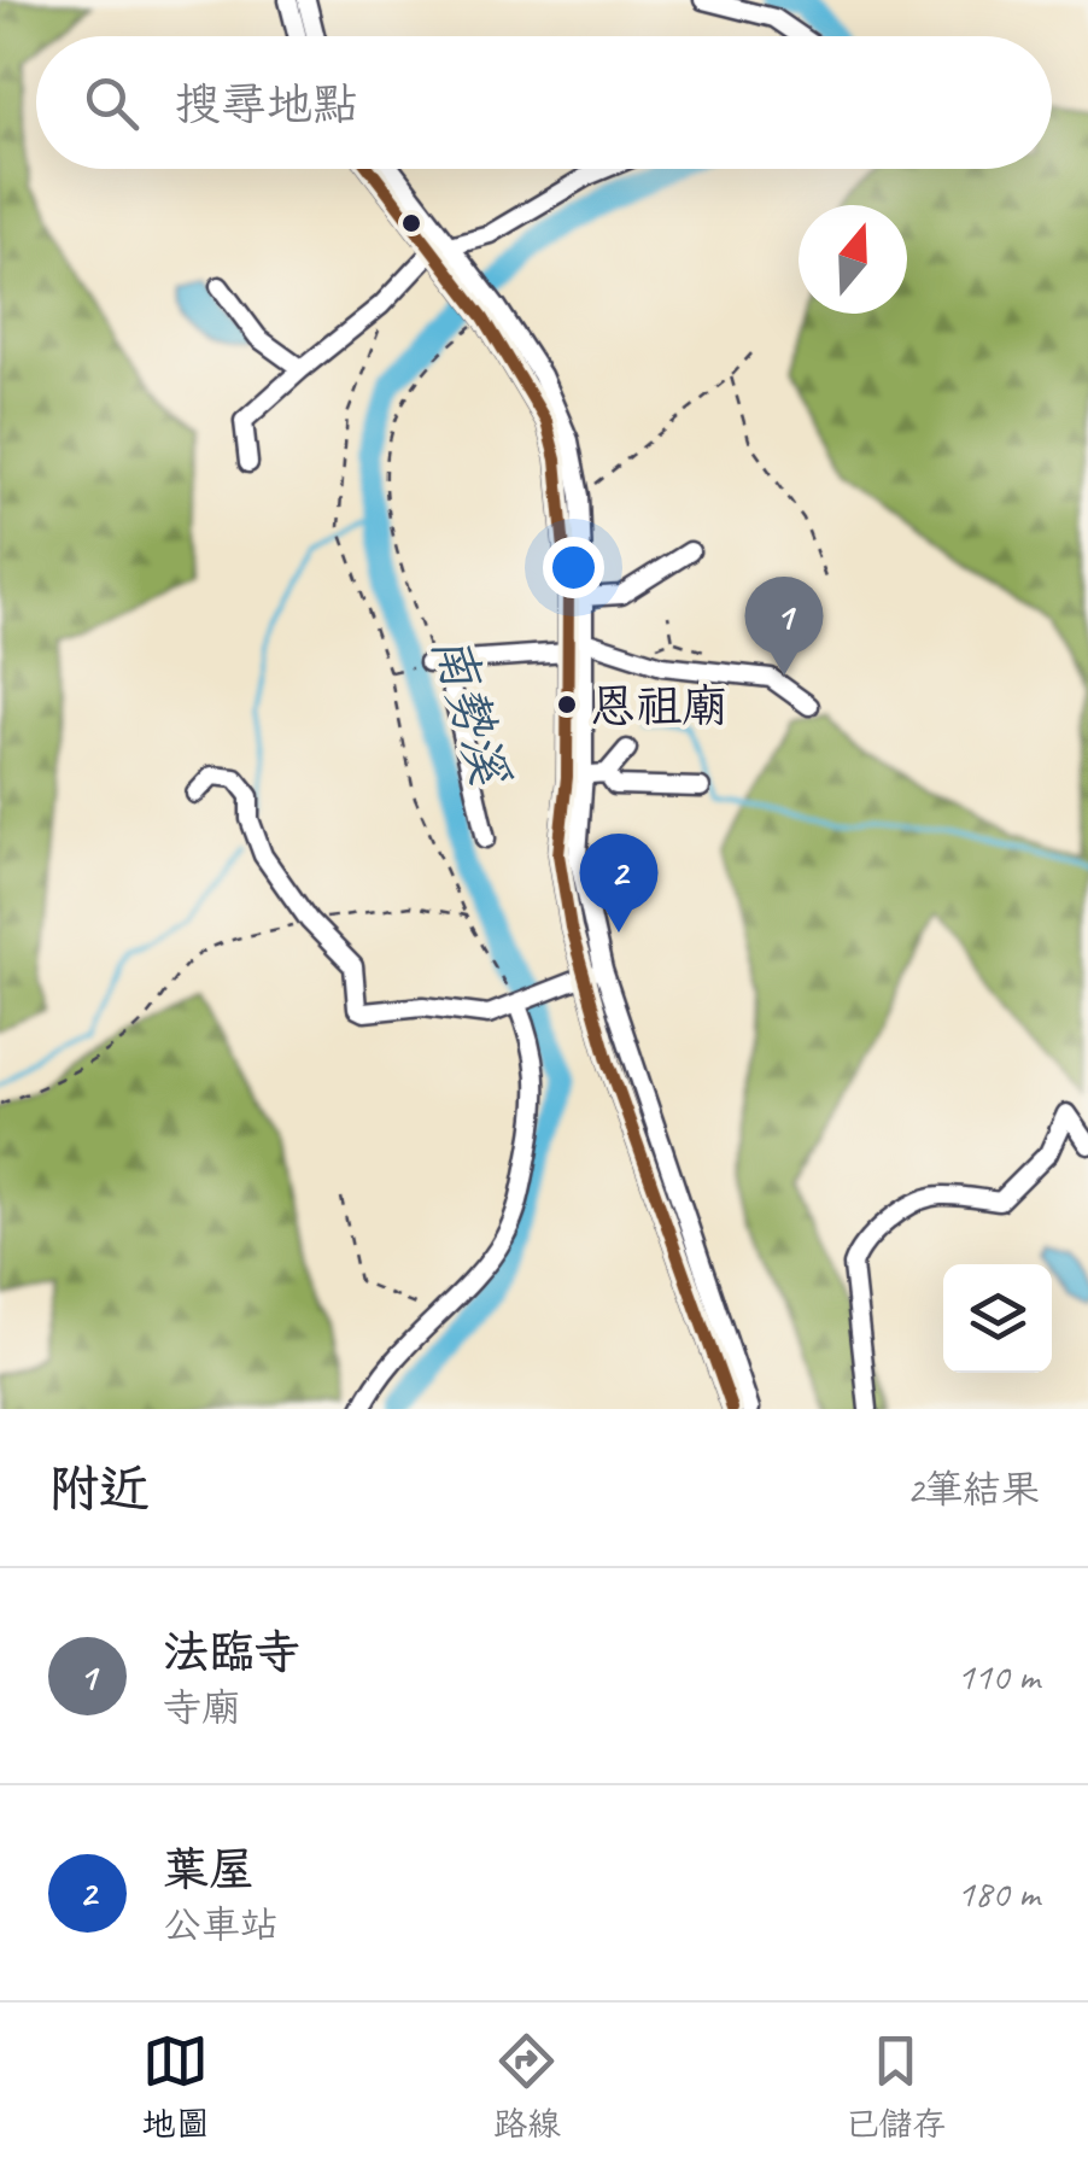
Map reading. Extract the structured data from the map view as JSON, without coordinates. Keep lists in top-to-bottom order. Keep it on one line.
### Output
{"water":["南勢溪"],"places":["恩祖廟"],"north":"top","page":{"search":"搜尋地點","pins":["1","2"],"heading":["附近","2筆結果"],"list":[{"mark":"1","name":"法臨寺","note":"寺廟","value":"110 m"},{"mark":"2","name":"葉屋","note":"公車站","value":"180 m"}],"nav":["地圖","路線","已儲存"]}}
